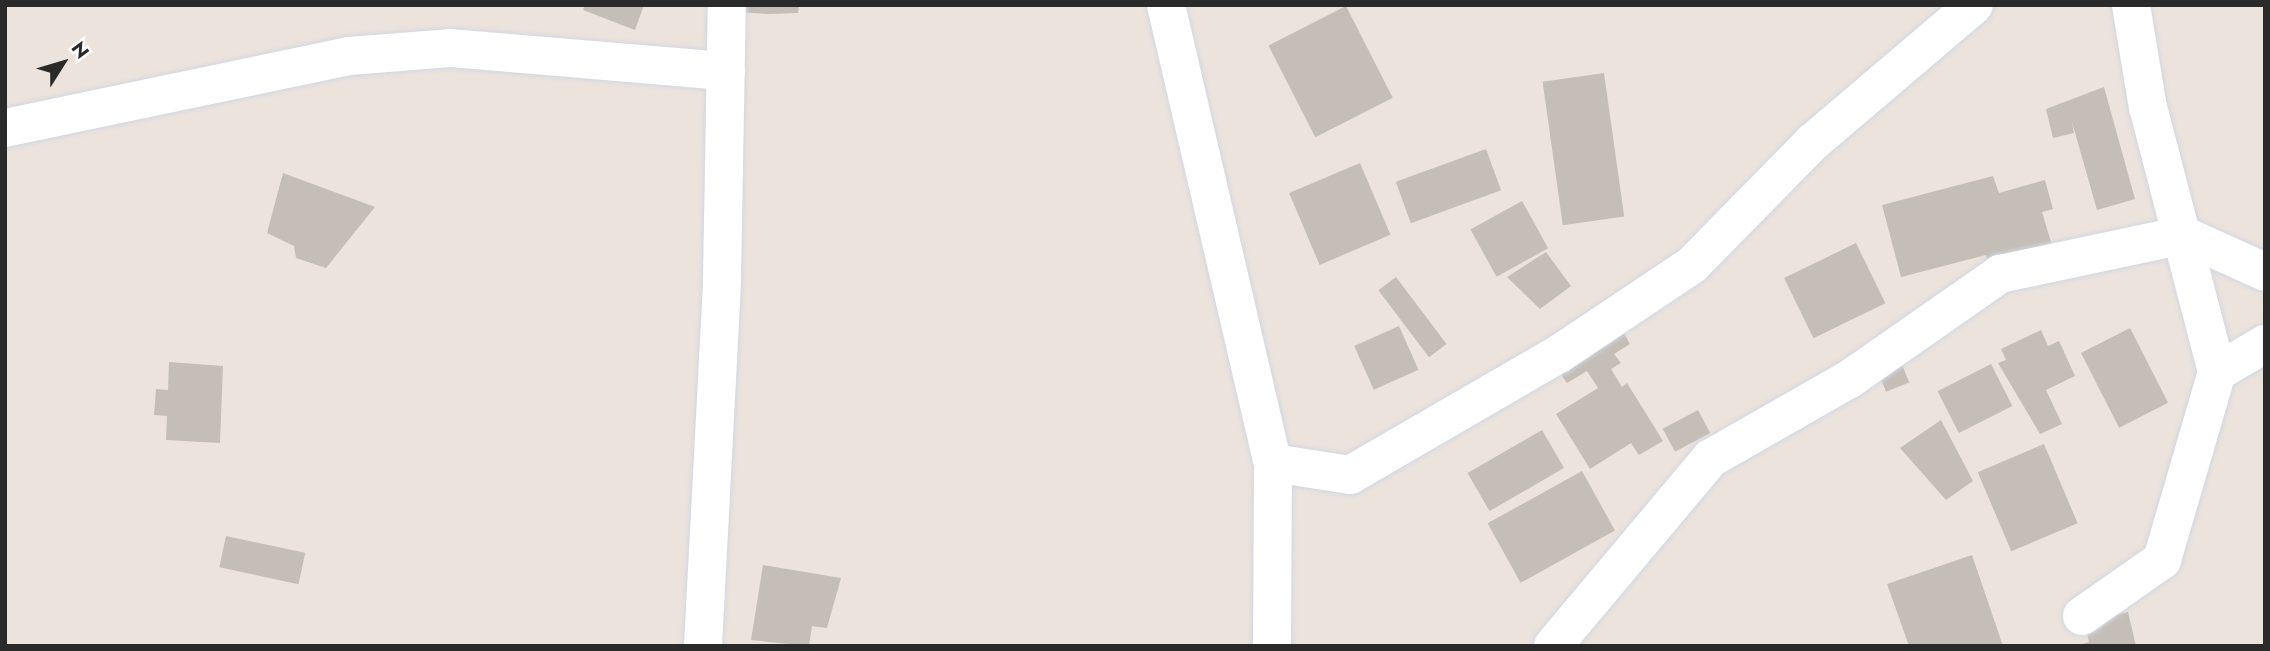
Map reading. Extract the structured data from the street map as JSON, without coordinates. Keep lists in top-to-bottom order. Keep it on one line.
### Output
{"north":"top right"}
